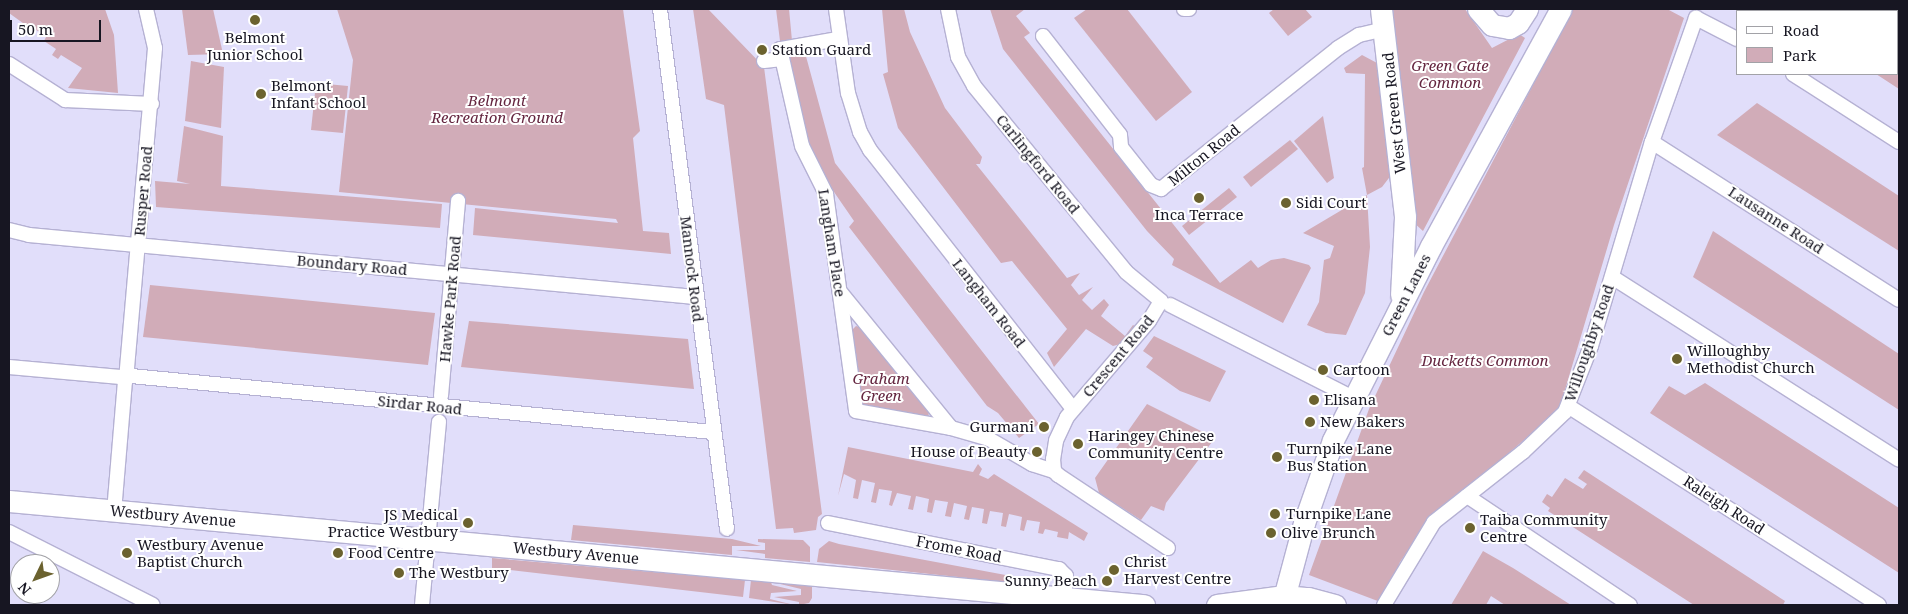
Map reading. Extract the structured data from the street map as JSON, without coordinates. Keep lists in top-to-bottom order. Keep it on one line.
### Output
{"streets":{"main road":["West Green Road","Green Lanes","Westbury Avenue"],"street":["Milton Road","Carlingford Road","Rusper Road","Lausanne Road","Langham Place","Boundary Road","Mannock Road","Hawke Park Road","Langham Road","Willoughby Road","Crescent Road","Sirdar Road","Raleigh Road","Frome Road"]},"crossings":[["West Green Road","Milton Road"],["West Green Road","Green Lanes"],["Carlingford Road","Green Lanes"],["Carlingford Road","Crescent Road"],["Rusper Road","Boundary Road"],["Rusper Road","Sirdar Road"],["Rusper Road","Westbury Avenue"],["Lausanne Road","Willoughby Road"],["Boundary Road","Mannock Road"],["Boundary Road","Hawke Park Road"],["Mannock Road","Sirdar Road"],["Langham Road","Crescent Road"],["Willoughby Road","Raleigh Road"],["Westbury Avenue","Frome Road"]],"parks":["Green Gate Common","Belmont Recreation Ground","Ducketts Common","Graham Green"],"places":["Belmont Junior School","Station Guard","Belmont Infant School","Inca Terrace","Sidi Court","Willoughby Methodist Church","Cartoon","Elisana","New Bakers","Gurmani","Haringey Chinese Community Centre","House of Beauty","Turnpike Lane Bus Station","Turnpike Lane","JS Medical Practice Westbury","Taiba Community Centre","Olive Brunch","Westbury Avenue Baptist Church","Food Centre","Christ Harvest Centre","The Westbury","Sunny Beach"],"legend":["Road","Park"],"scale_bar":"50 m","north":"bottom left"}
